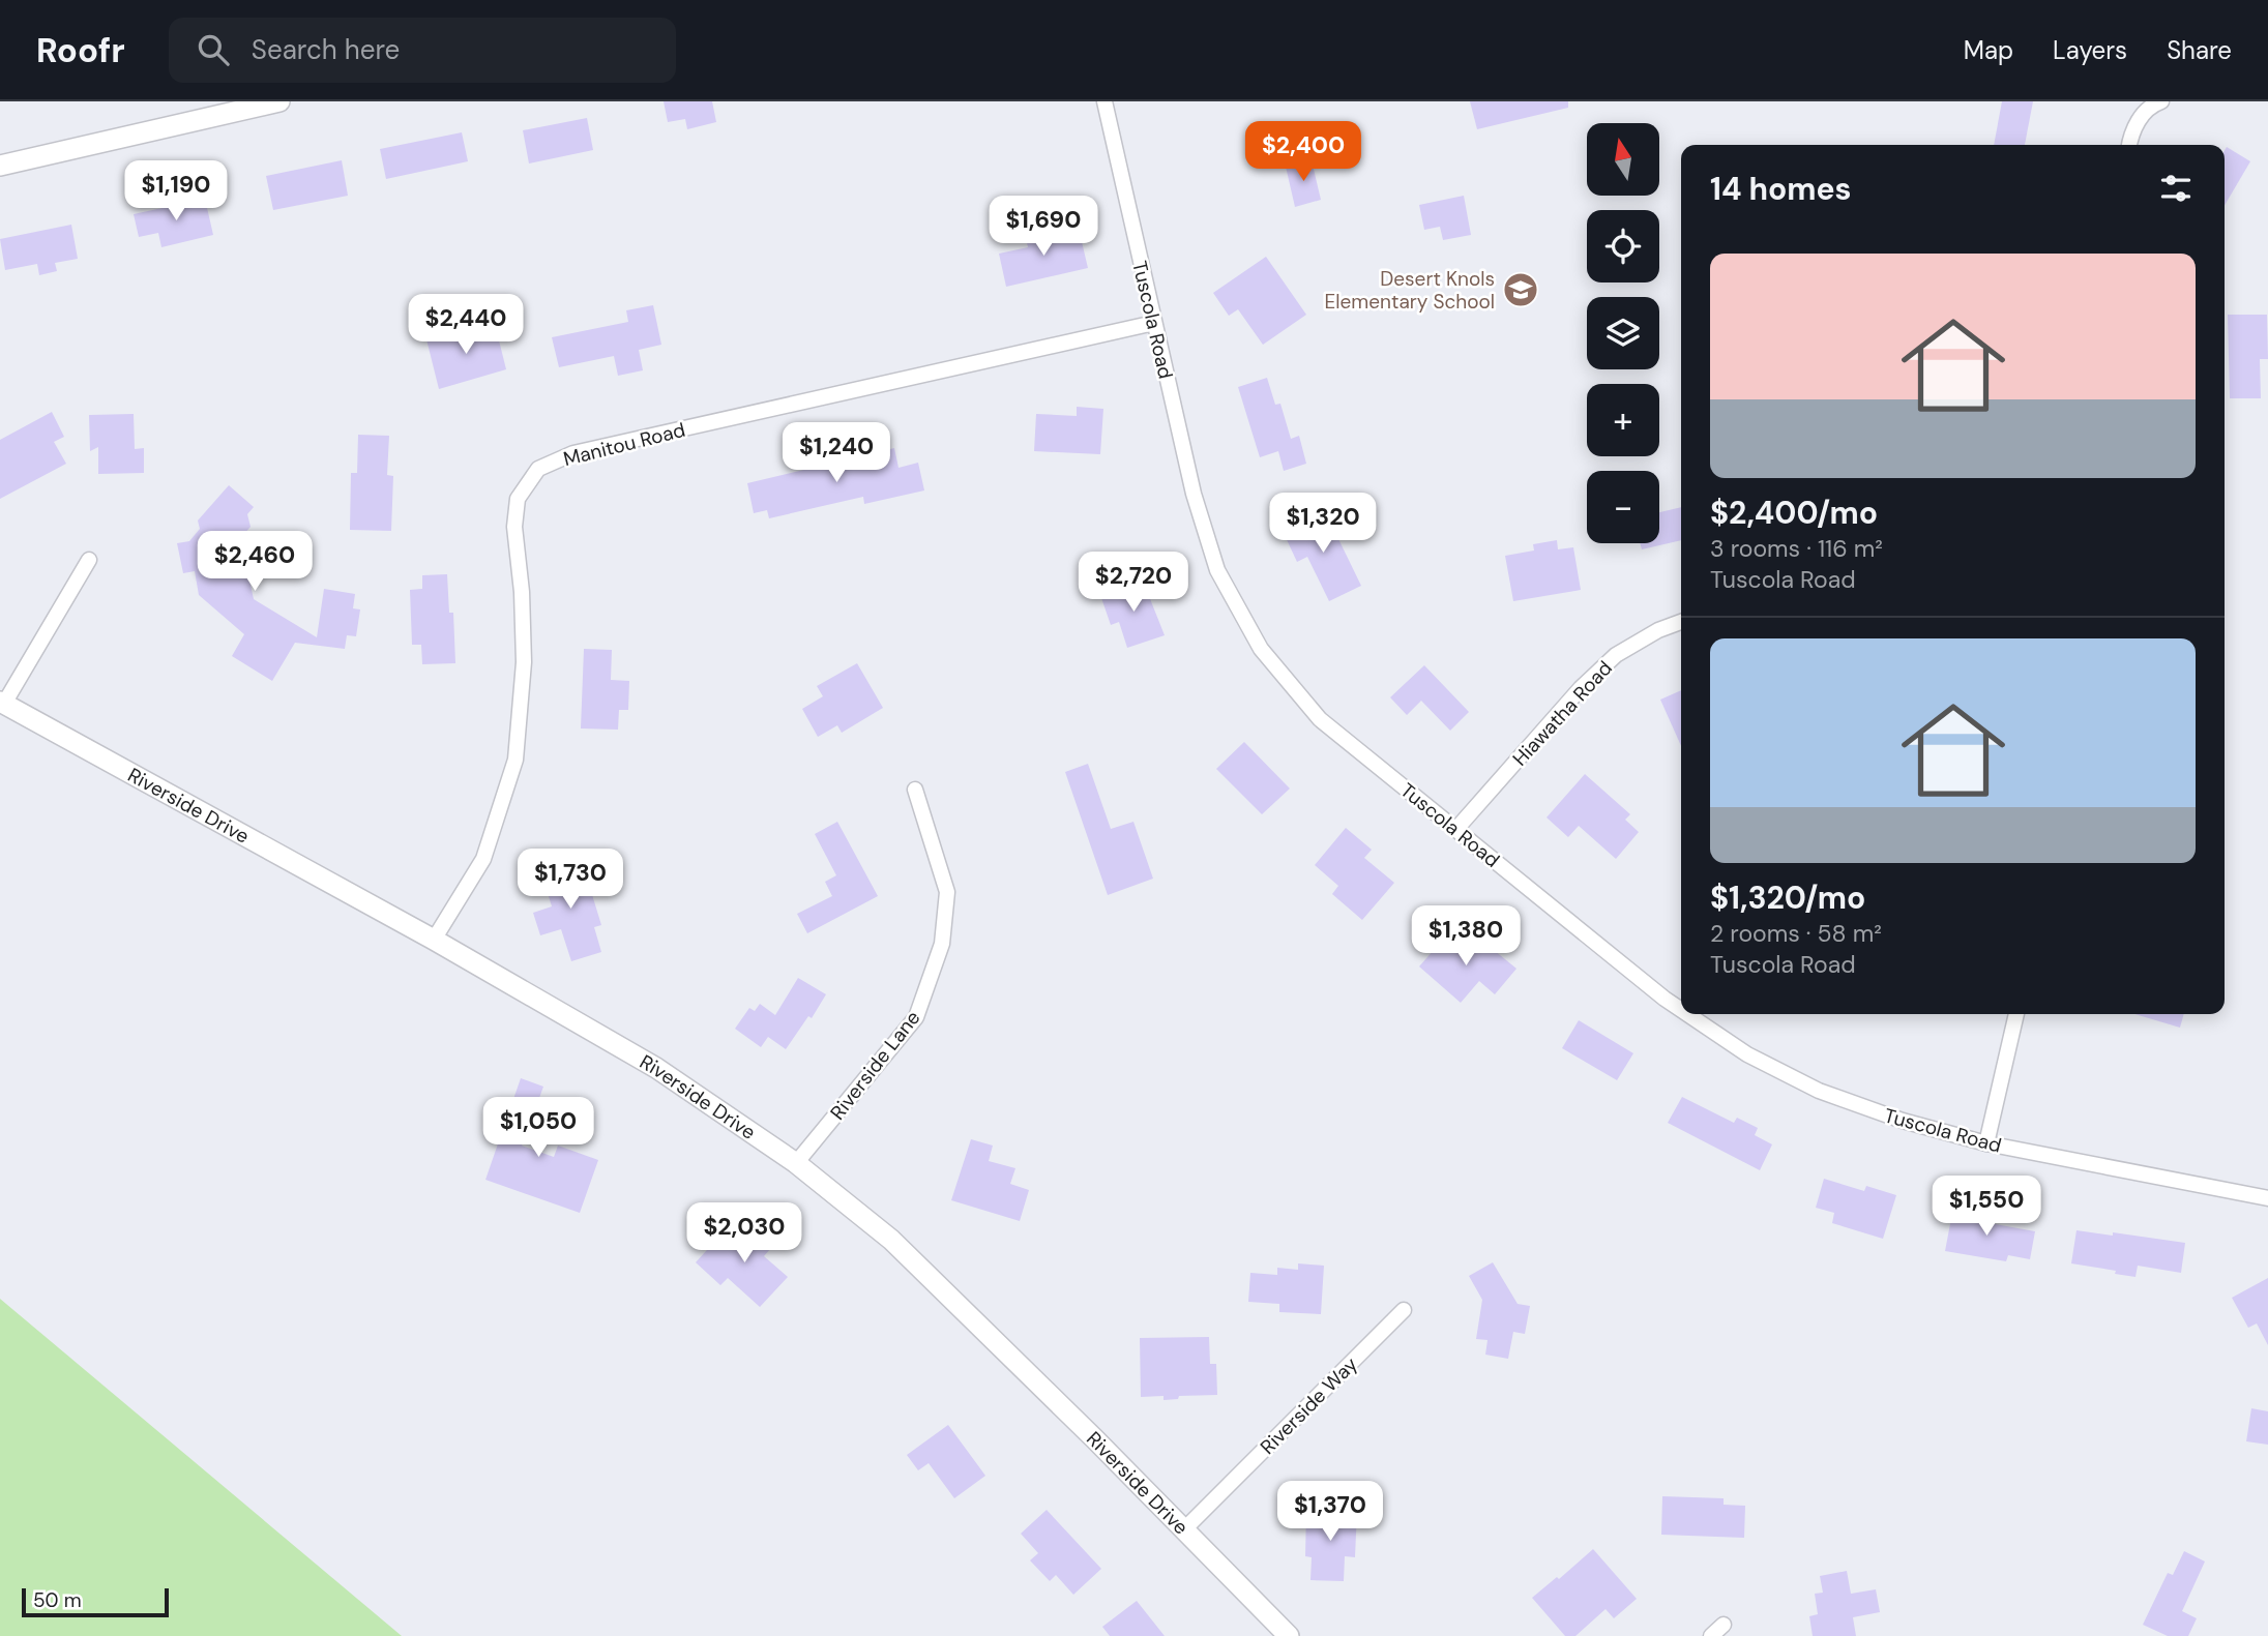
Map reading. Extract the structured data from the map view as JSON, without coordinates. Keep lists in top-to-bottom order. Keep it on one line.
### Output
{"streets":{"street":["Tuscola Road","Manitou Road","Hiawatha Road","Riverside Drive","Riverside Lane","Riverside Way"]},"crossings":[["Tuscola Road","Manitou Road"],["Tuscola Road","Hiawatha Road"],["Manitou Road","Riverside Drive"],["Riverside Drive","Riverside Lane"],["Riverside Drive","Riverside Way"]],"places":{"school or university":["Desert Knols Elementary School"]},"scale_bar":"50 m","north":"top","page":{"header":"Roofr","search":"Search here","nav":["Map","Layers","Share"],"price":["$2,400","$1,190","$1,690","$2,440","$1,240","$1,320","$2,460","$2,720","$1,730","$1,380","$1,050","$1,550","$2,030","$1,370"],"map_buttons":["+","−"],"heading":"14 homes","list":[{"name":"$2,400/mo","note":"3 rooms · 116 m² · Tuscola Road"},{"name":"$1,320/mo","note":"2 rooms · 58 m² · Tuscola Road"}],"scale":"50 m"}}
